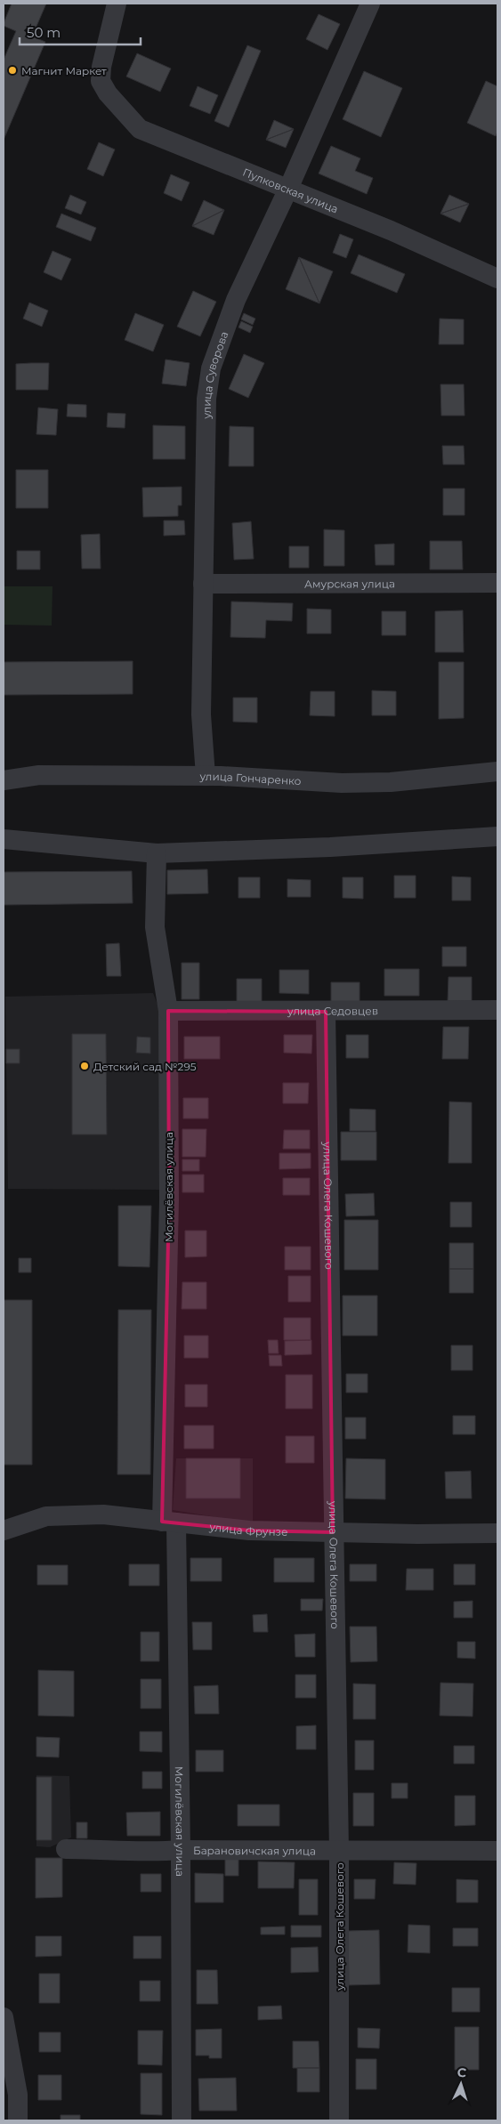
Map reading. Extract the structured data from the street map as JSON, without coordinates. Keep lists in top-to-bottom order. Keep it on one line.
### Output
{"streets":{"street":["Пулковская улица","улица Суворова","Амурская улица","улица Гончаренко","улица Седовцев","Могилёвская улица","улица Олега Кошевого","улица Фрунзе","Барановичская улица"]},"crossings":[["Пулковская улица","улица Суворова"],["улица Суворова","Амурская улица"],["улица Суворова","улица Гончаренко"],["улица Седовцев","Могилёвская улица"],["улица Седовцев","улица Олега Кошевого"],["Могилёвская улица","улица Фрунзе"],["Могилёвская улица","Барановичская улица"],["улица Олега Кошевого","улица Фрунзе"],["улица Олега Кошевого","Барановичская улица"]],"places":["Магнит Маркет","Детский сад №295"],"scale_bar":"50 m","north":"top"}
